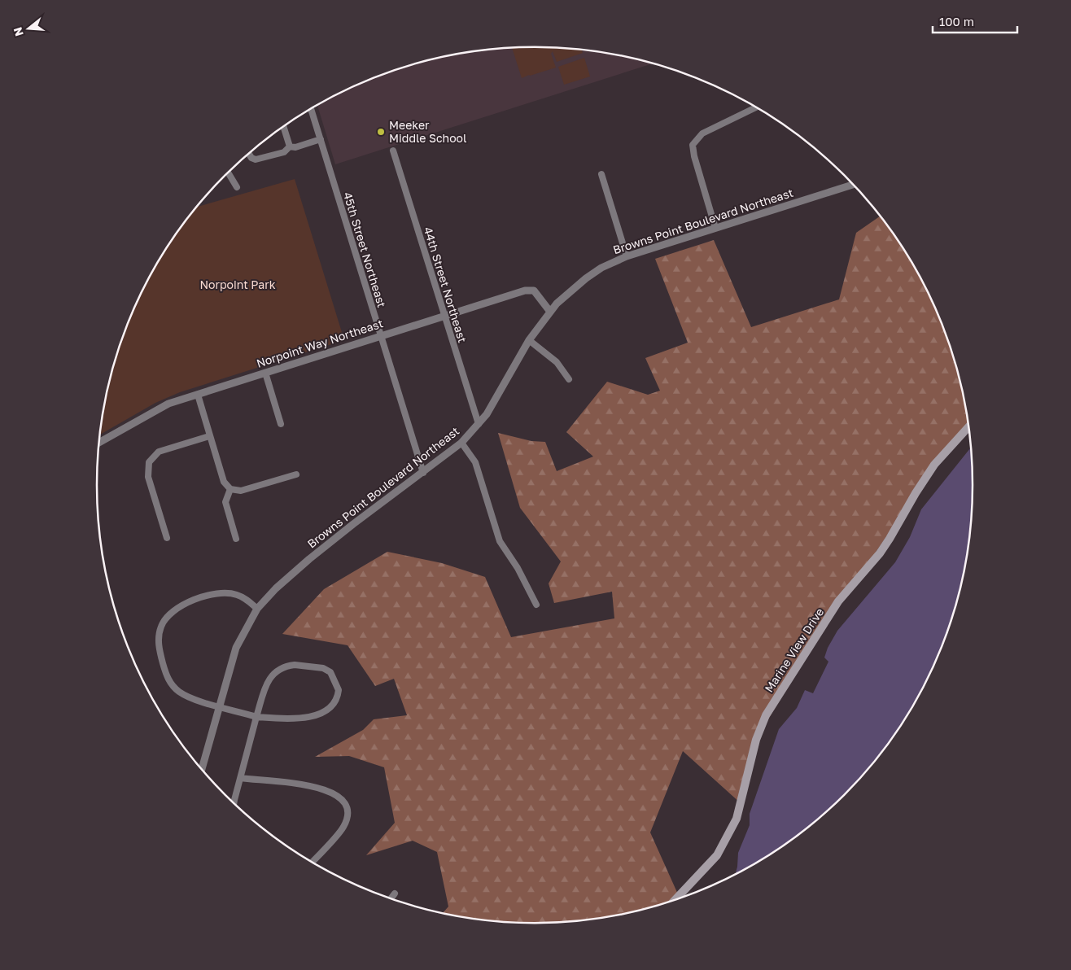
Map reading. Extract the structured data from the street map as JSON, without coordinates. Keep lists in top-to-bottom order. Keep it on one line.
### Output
{"streets":{"main road":["Marine View Drive"],"street":["Browns Point Boulevard Northeast","45th Street Northeast","44th Street Northeast","Norpoint Way Northeast"]},"crossings":[["Browns Point Boulevard Northeast","45th Street Northeast"],["Browns Point Boulevard Northeast","44th Street Northeast"],["Browns Point Boulevard Northeast","Norpoint Way Northeast"],["45th Street Northeast","Norpoint Way Northeast"],["44th Street Northeast","Norpoint Way Northeast"]],"parks":["Norpoint Park"],"places":["Meeker Middle School"],"scale_bar":"100 m","north":"left"}
